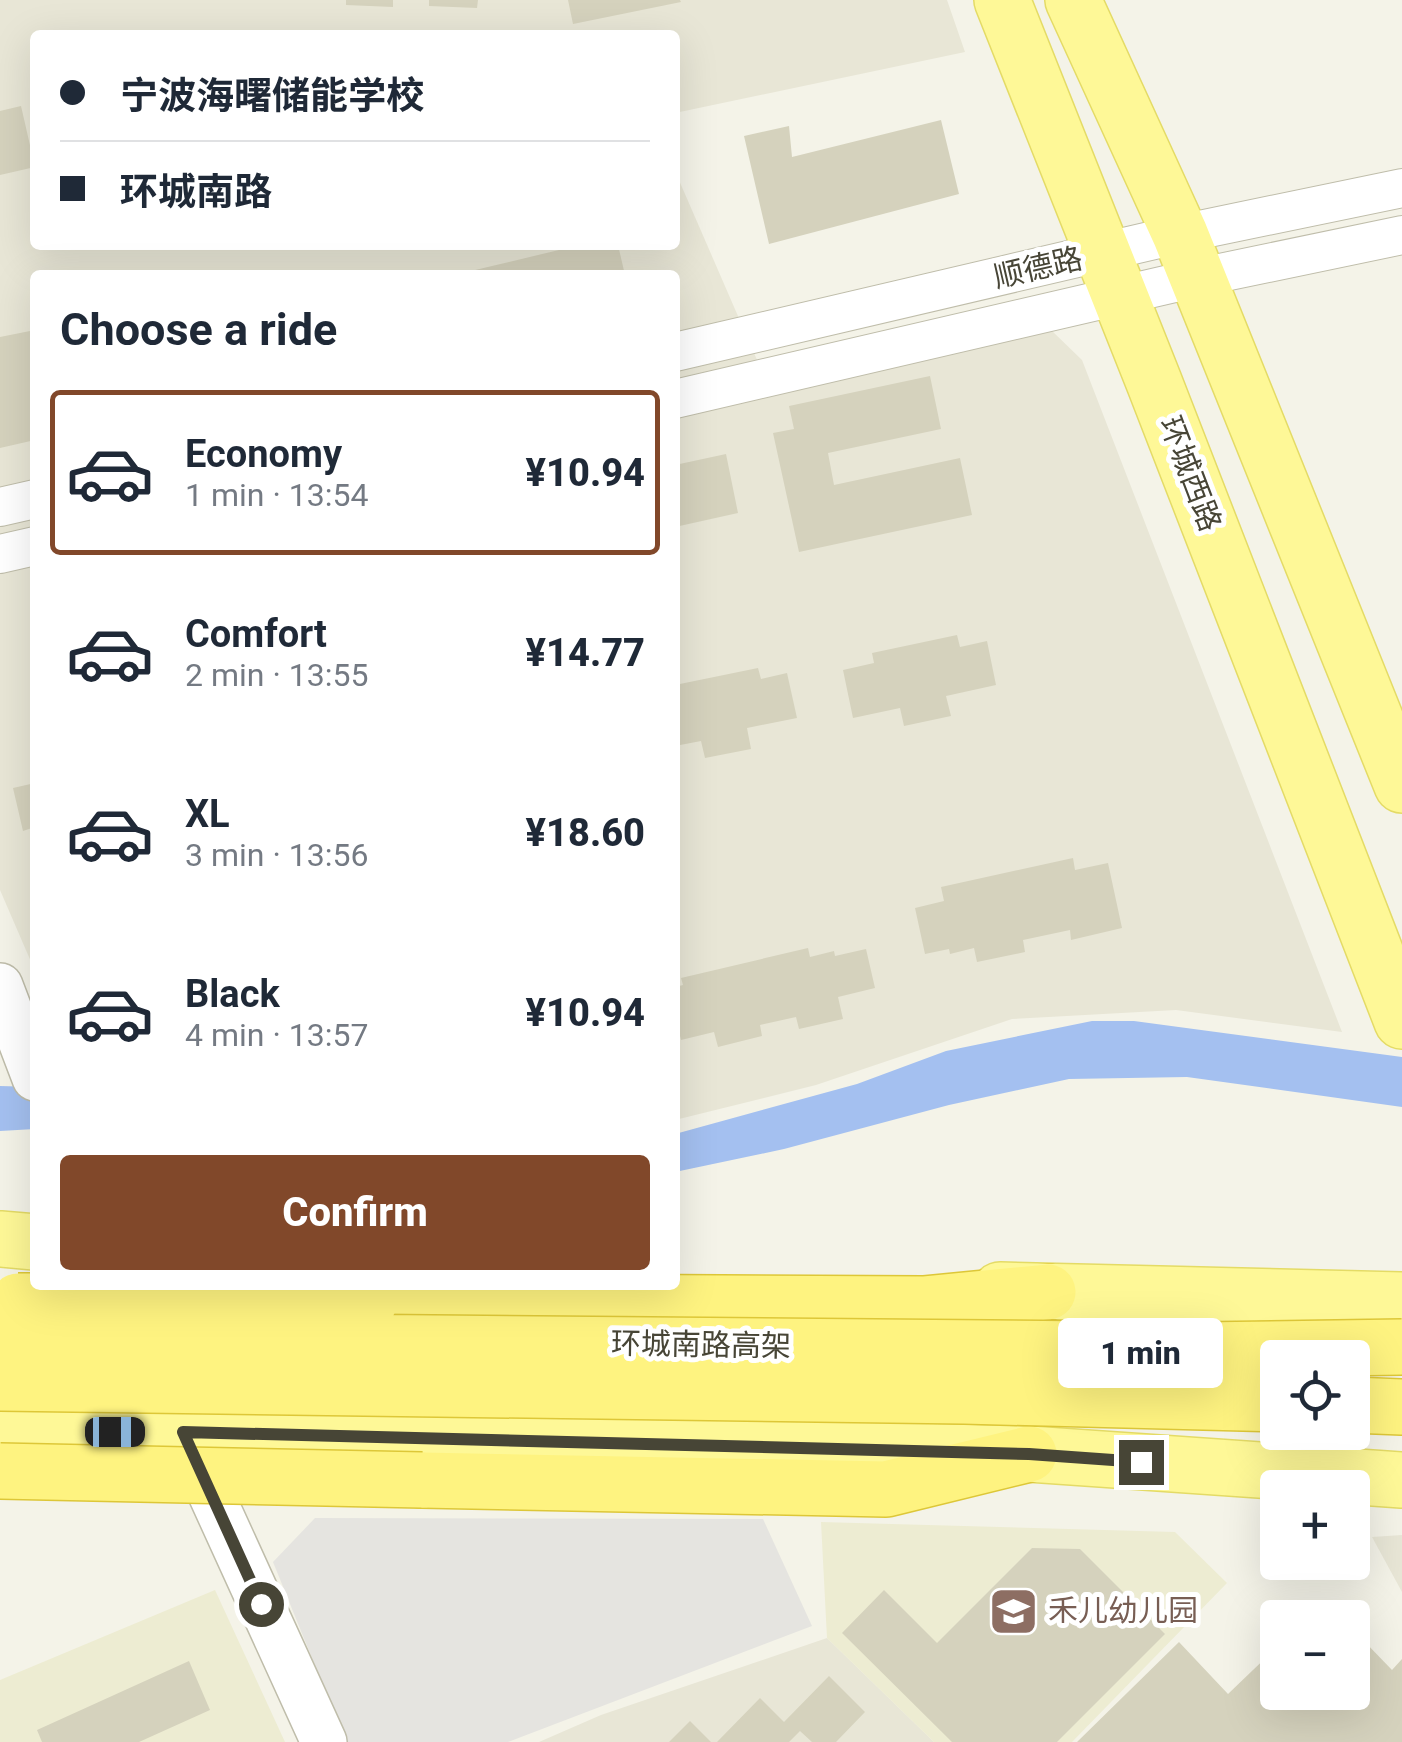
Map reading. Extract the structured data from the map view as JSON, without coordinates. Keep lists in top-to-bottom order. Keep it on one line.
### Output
{"streets":{"highway":["环城南路高架"],"main road":["环城西路"],"street":["顺德路"]},"crossings":[["顺德路","环城西路"]],"places":{"school or university":["禾儿幼儿园"]},"page":{"banner":["宁波海曙储能学校","环城南路"],"heading":"Choose a ride","list":[{"name":"Economy","note":"1 min · 13:54","value":"¥10.94"},{"name":"Comfort","note":"2 min · 13:55","value":"¥14.77"},{"name":"XL","note":"3 min · 13:56","value":"¥18.60"},{"name":"Black","note":"4 min · 13:57","value":"¥10.94"}],"buttons":"Confirm","bubble":"1 min","map_buttons":["+","−"]}}
